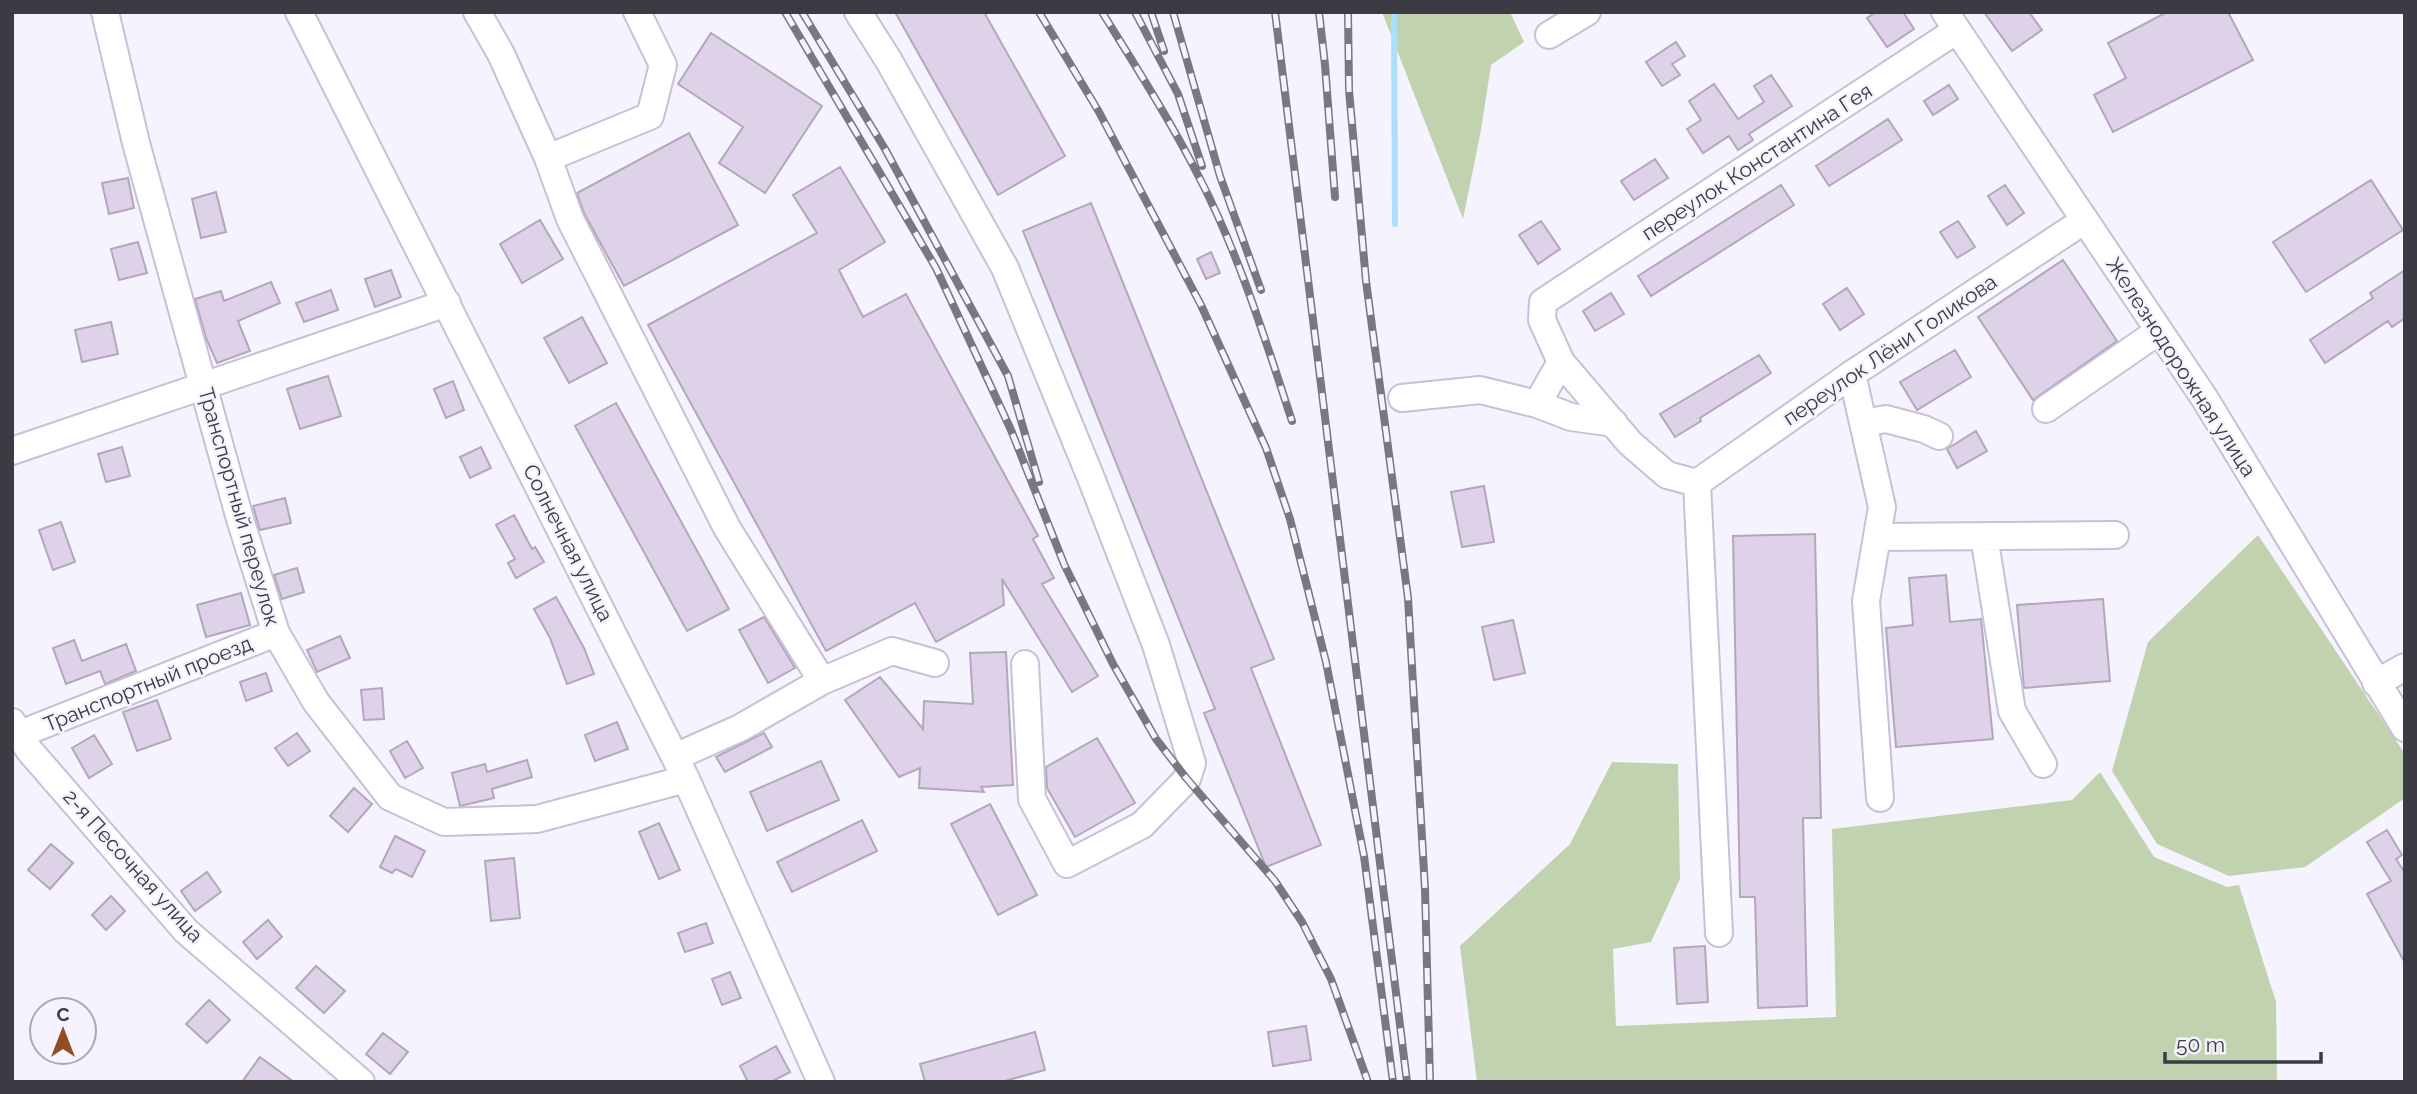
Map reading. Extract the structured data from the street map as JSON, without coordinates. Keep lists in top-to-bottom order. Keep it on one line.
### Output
{"streets":{"street":["переулок Константина Гея","переулок Лёни Голикова","Железнодорожная улица","Транспортный переулок","Солнечная улица","Транспортный проезд","2-я Песочная улица"]},"crossings":[["переулок Константина Гея","Железнодорожная улица"],["переулок Лёни Голикова","Железнодорожная улица"],["Транспортный переулок","Солнечная улица"],["Транспортный переулок","Транспортный проезд"],["Транспортный проезд","2-я Песочная улица"]],"scale_bar":"50 m","north":"top"}
